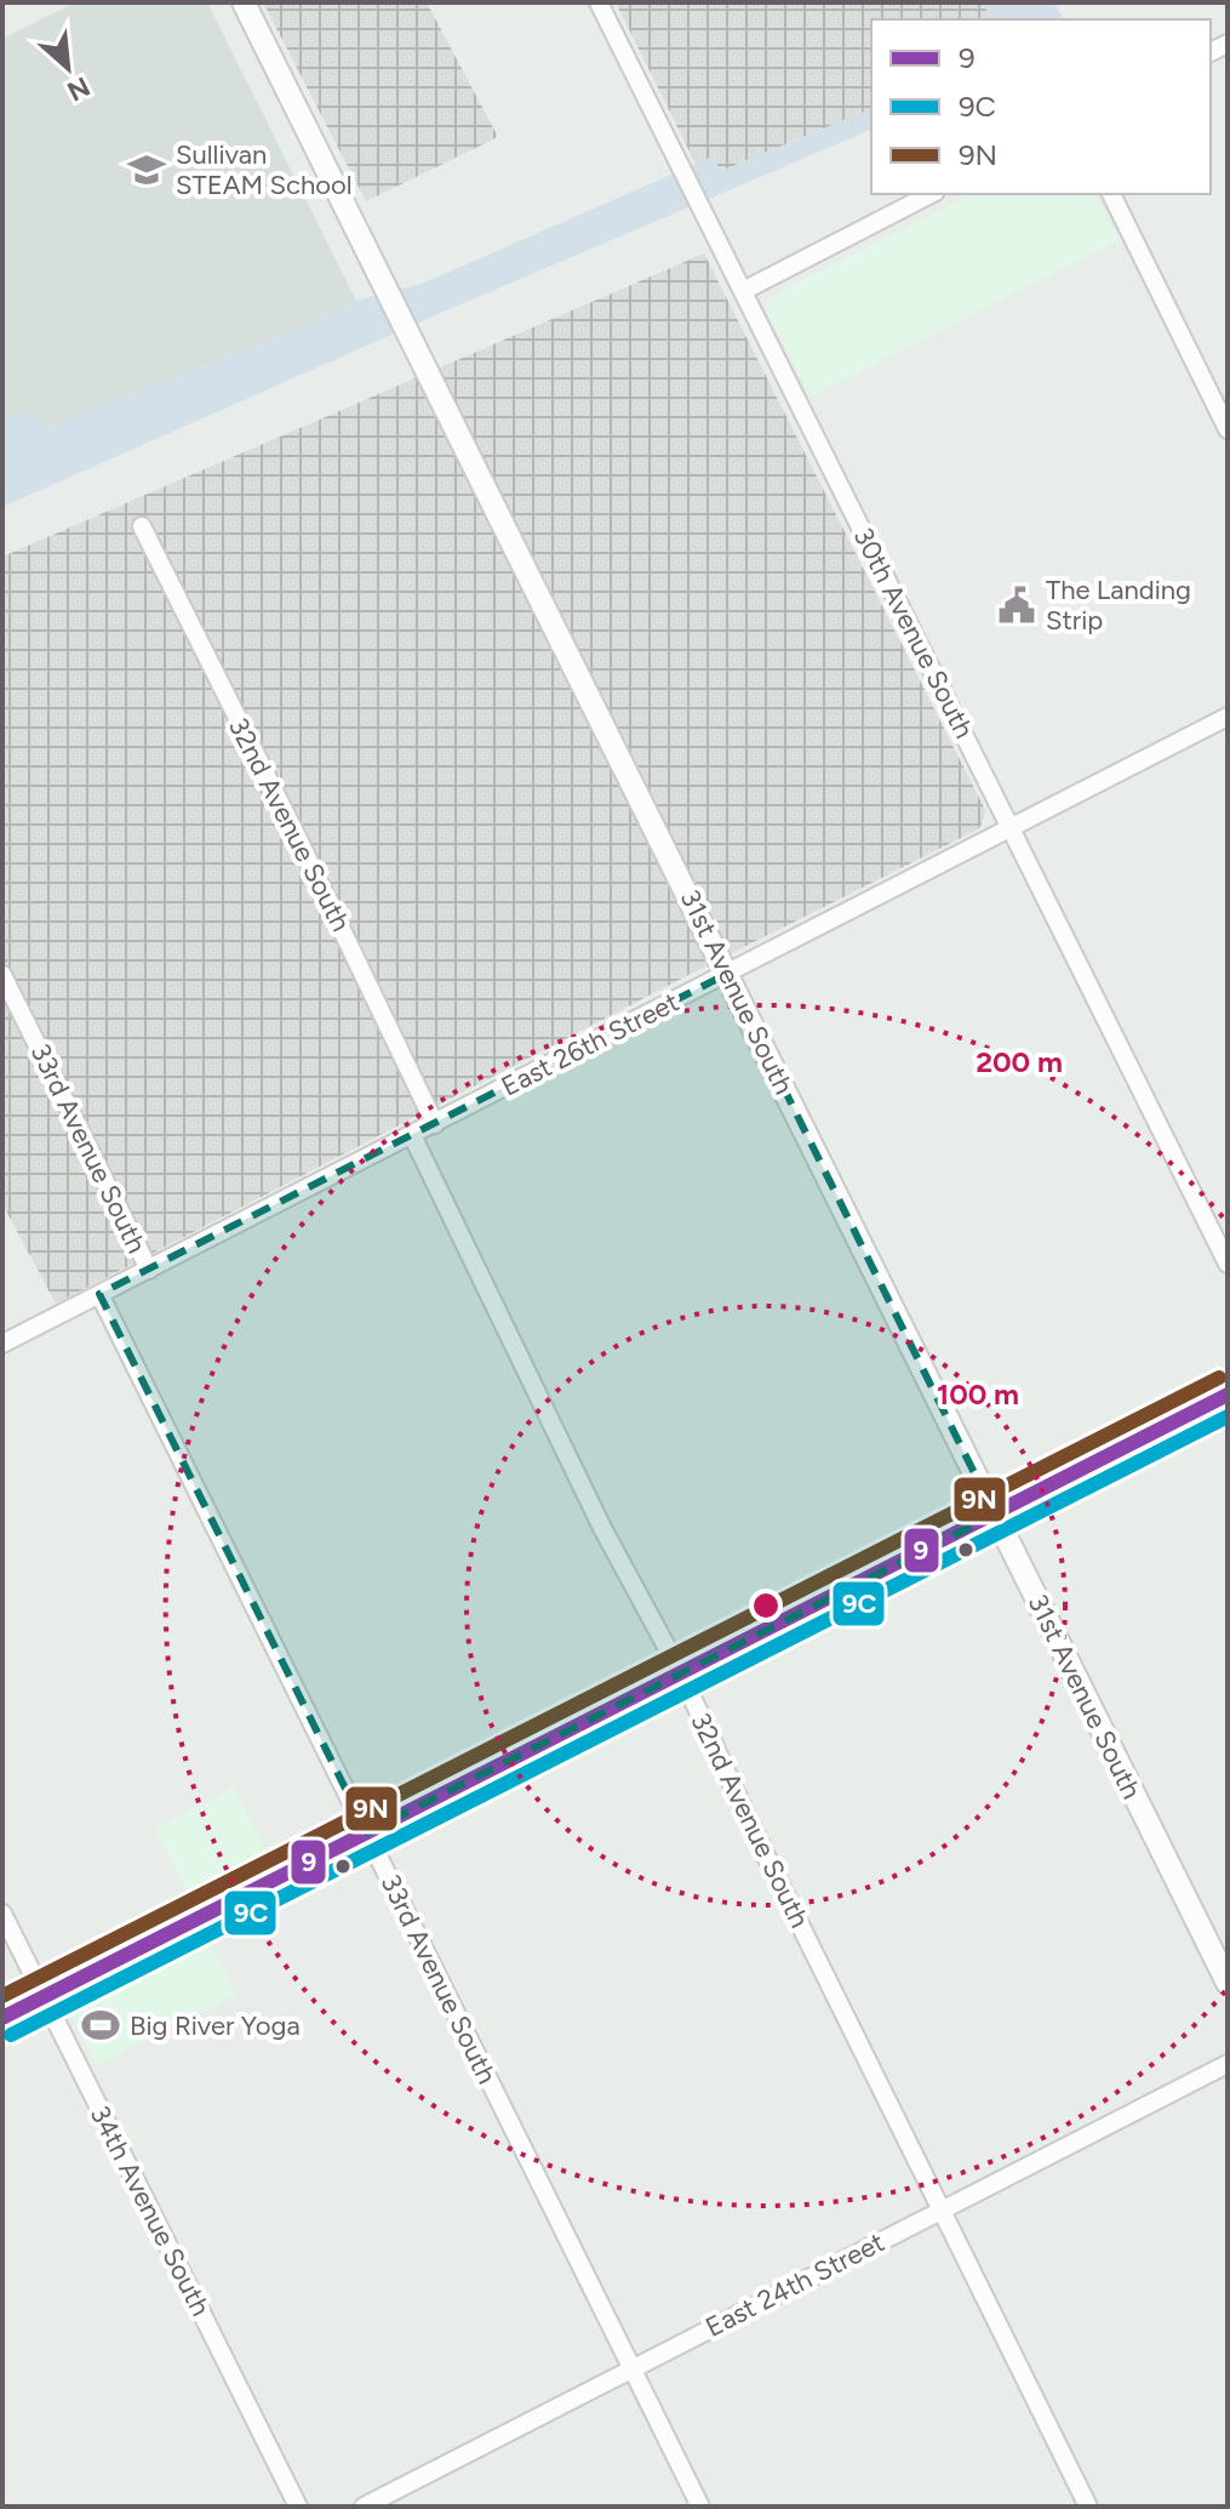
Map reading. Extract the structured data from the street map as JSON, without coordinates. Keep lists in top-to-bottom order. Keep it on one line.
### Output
{"streets":{"street":["30th Avenue South","32nd Avenue South","31st Avenue South","East 26th Street","33rd Avenue South","34th Avenue South","East 24th Street"]},"crossings":[["30th Avenue South","East 26th Street"],["32nd Avenue South","East 26th Street"],["32nd Avenue South","East 24th Street"],["31st Avenue South","East 26th Street"],["East 26th Street","33rd Avenue South"],["33rd Avenue South","East 24th Street"]],"places":{"school or university":["Sullivan STEAM School"],"public building":["The Landing Strip"],"sports":["Big River Yoga"]},"lines":["transit line 9N","transit line 9","transit line 9C"],"legend":["9","9C","9N"],"north":"bottom right","rings":["200 m","100 m"]}
